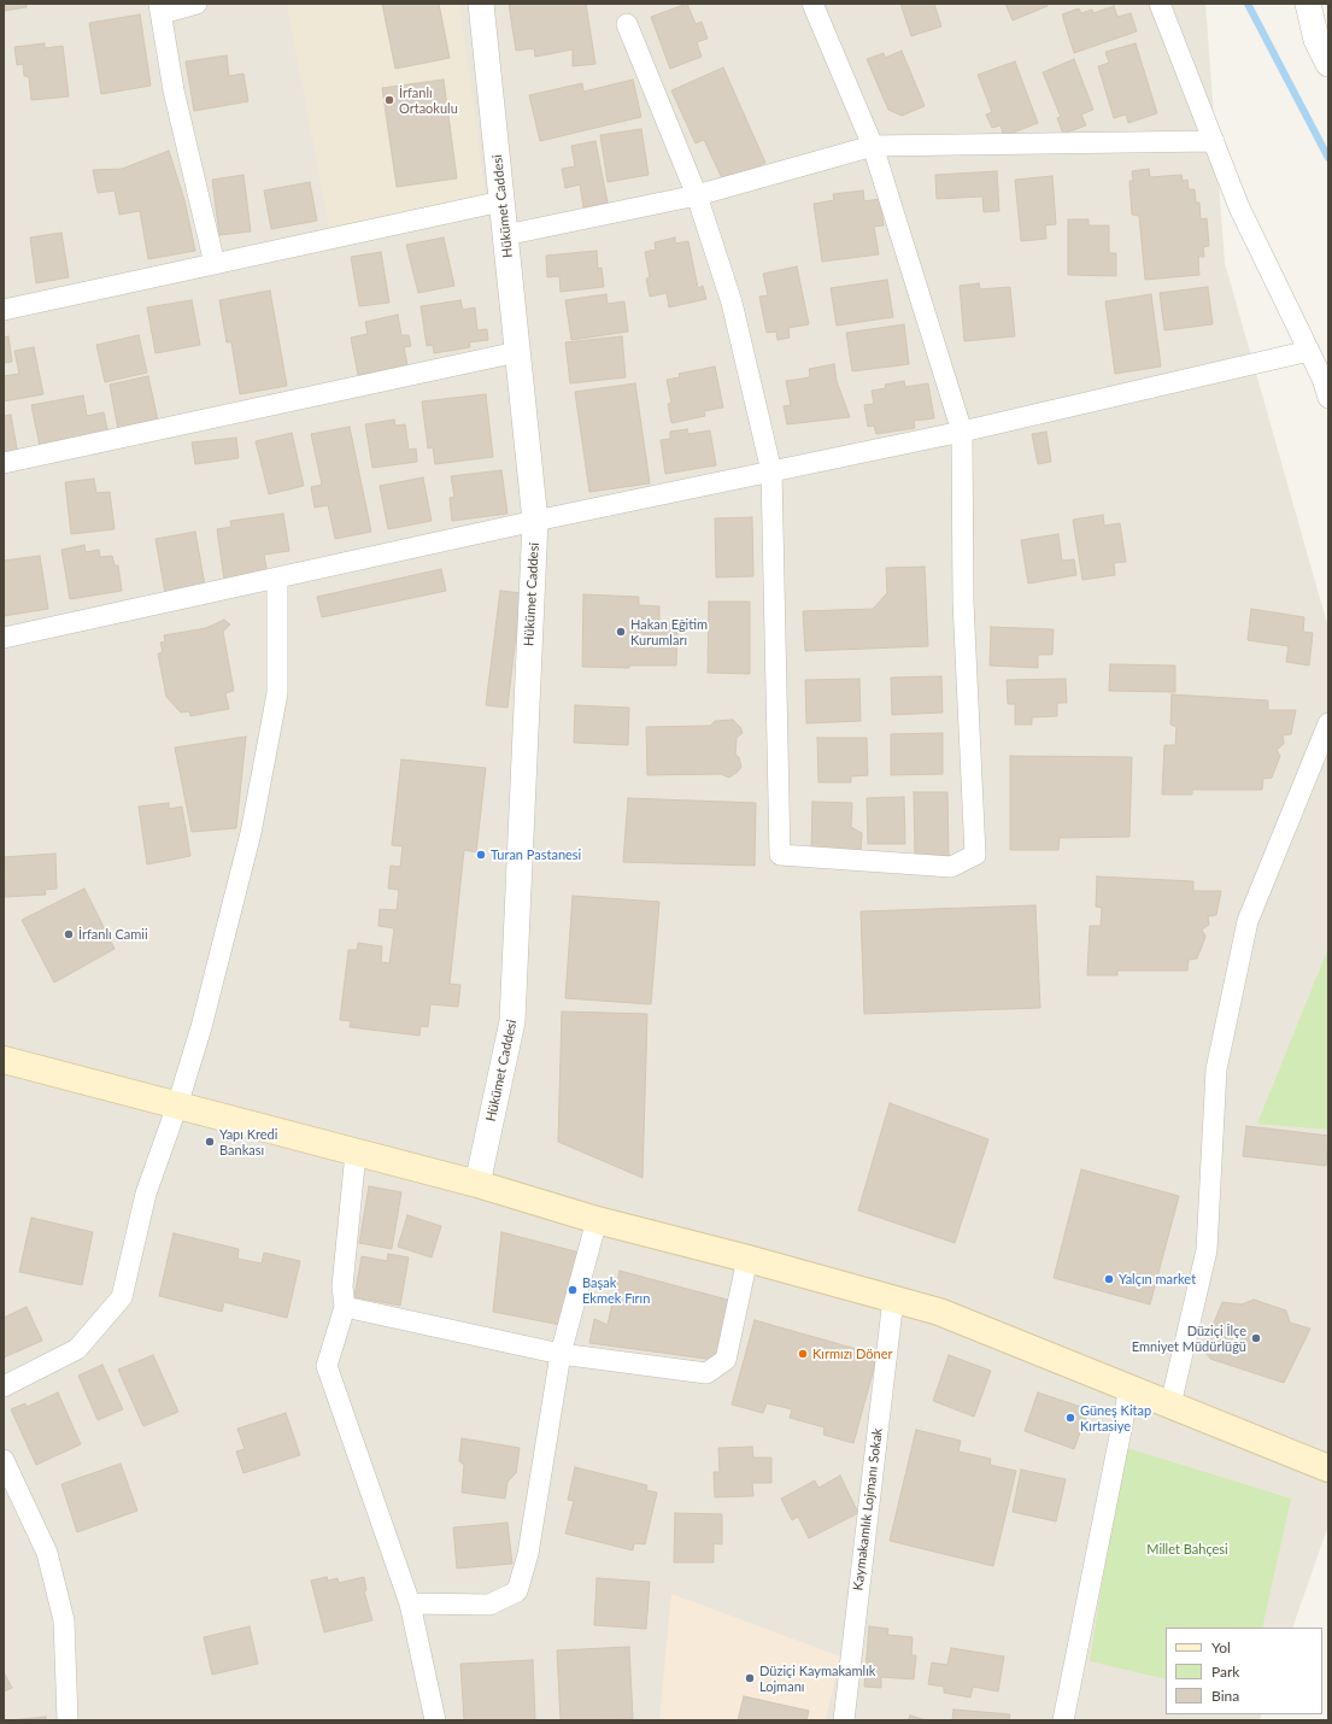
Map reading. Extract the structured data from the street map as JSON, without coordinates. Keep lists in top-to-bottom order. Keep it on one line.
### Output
{"streets":{"street":["Hükümet Caddesi","Kaymakamlık Lojmanı Sokak"]},"parks":["Millet Bahçesi"],"places":["İrfanlı Ortaokulu","Hakan Eğitim Kurumları","Turan Pastanesi","İrfanlı Camii","Yapı Kredi Bankası","Yalçın market","Başak Ekmek Fırın","Düziçi İlçe Emniyet Müdürlüğü","Kırmızı Döner","Güneş Kitap Kırtasiye","Düziçi Kaymakamlık Lojmanı"],"legend":["Yol","Park","Bina"]}
